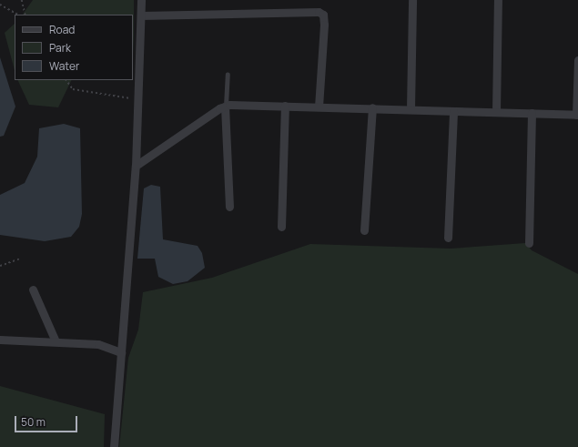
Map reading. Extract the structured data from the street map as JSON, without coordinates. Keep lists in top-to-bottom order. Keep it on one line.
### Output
{"legend":["Road","Park","Water"],"scale_bar":"50 m"}
